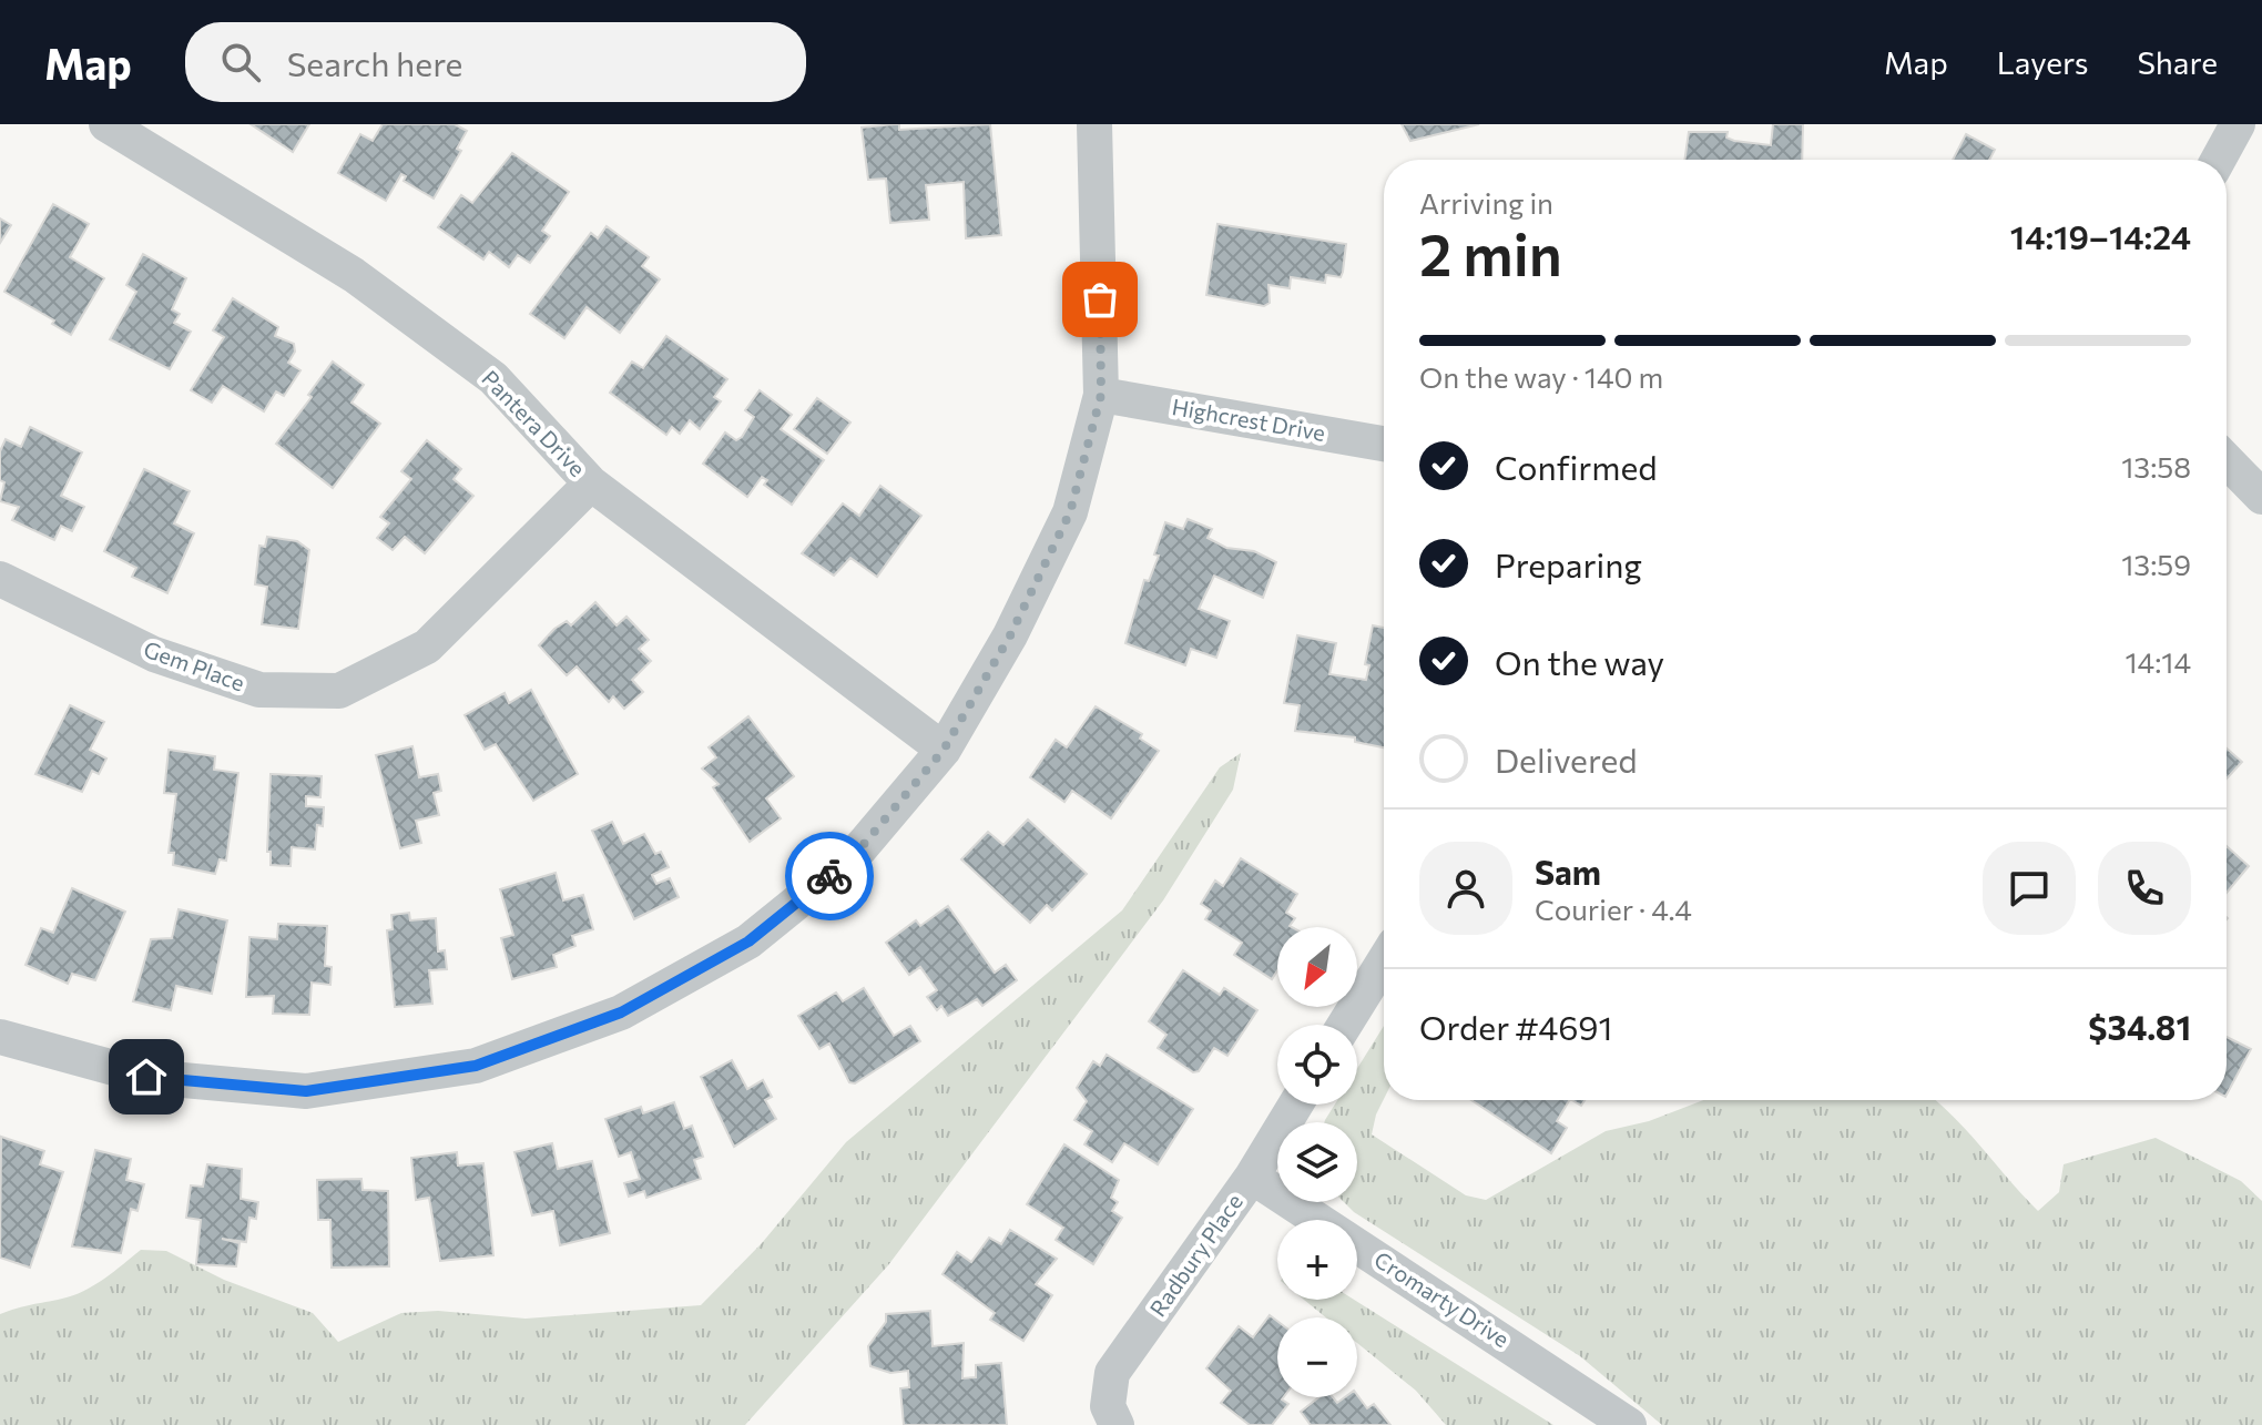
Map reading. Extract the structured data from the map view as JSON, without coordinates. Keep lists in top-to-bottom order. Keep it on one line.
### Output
{"streets":{"street":["Highcrest Drive","Pantera Drive","Gem Place","Radbury Place","Cromarty Drive"]},"crossings":[["Pantera Drive","Gem Place"],["Radbury Place","Cromarty Drive"]],"north":"bottom left","page":{"header":"Map","search":"Search here","nav":["Map","Layers","Share"],"heading":["2 min","Arriving in","14:19–14:24"],"panel":["Sam","Courier · 4.4","Order #4691","$34.81"],"bar":"On the way · 140 m","list":[["Confirmed","13:58"],["Preparing","13:59"],["On the way","14:14"],"Delivered"],"map_buttons":["+","−"]}}
